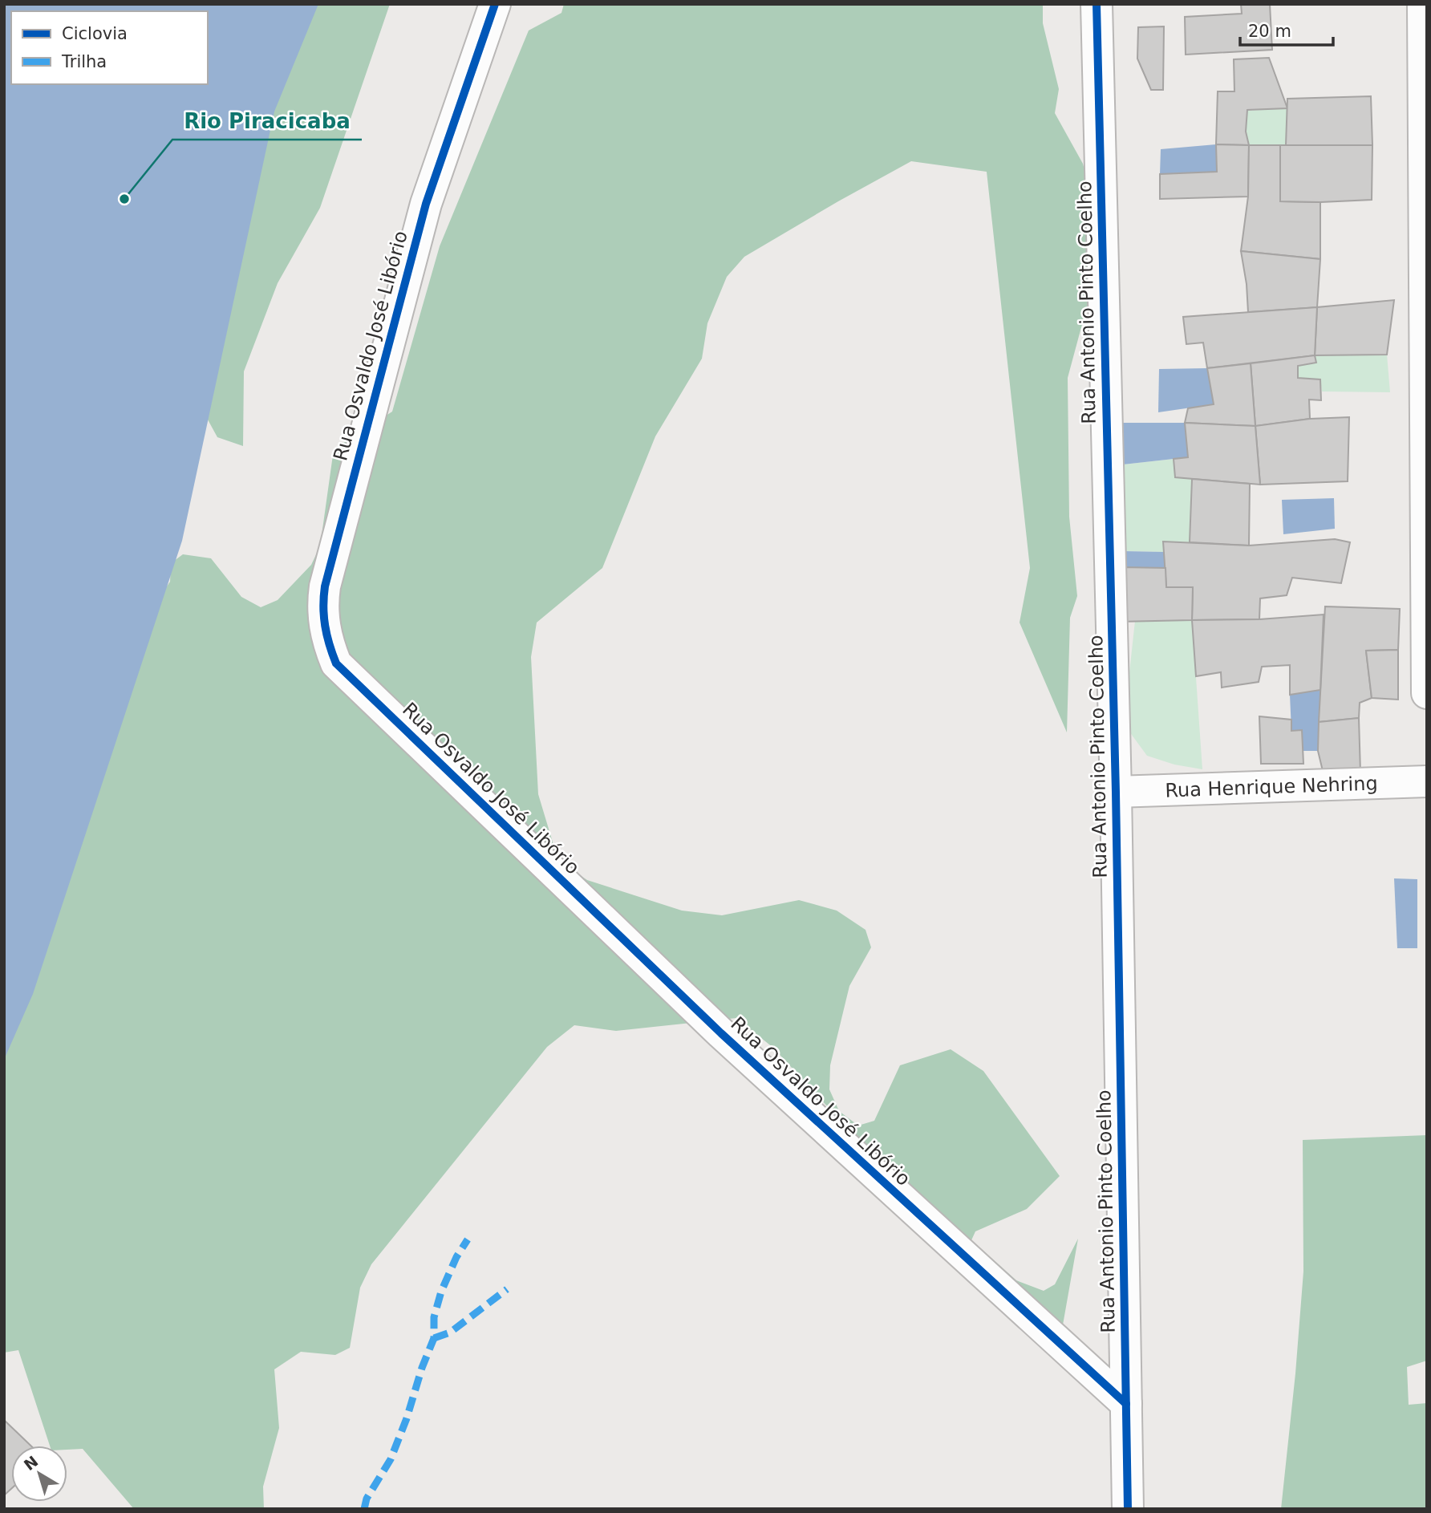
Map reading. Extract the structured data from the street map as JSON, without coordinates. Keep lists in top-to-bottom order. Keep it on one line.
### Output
{"streets":{"street":["Rua Antonio Pinto Coelho","Rua Osvaldo José Libório","Rua Henrique Nehring"]},"crossings":[["Rua Antonio Pinto Coelho","Rua Osvaldo José Libório"],["Rua Antonio Pinto Coelho","Rua Henrique Nehring"]],"places":["Rio Piracicaba"],"legend":["Ciclovia","Trilha"],"scale_bar":"20 m","north":"top left"}
